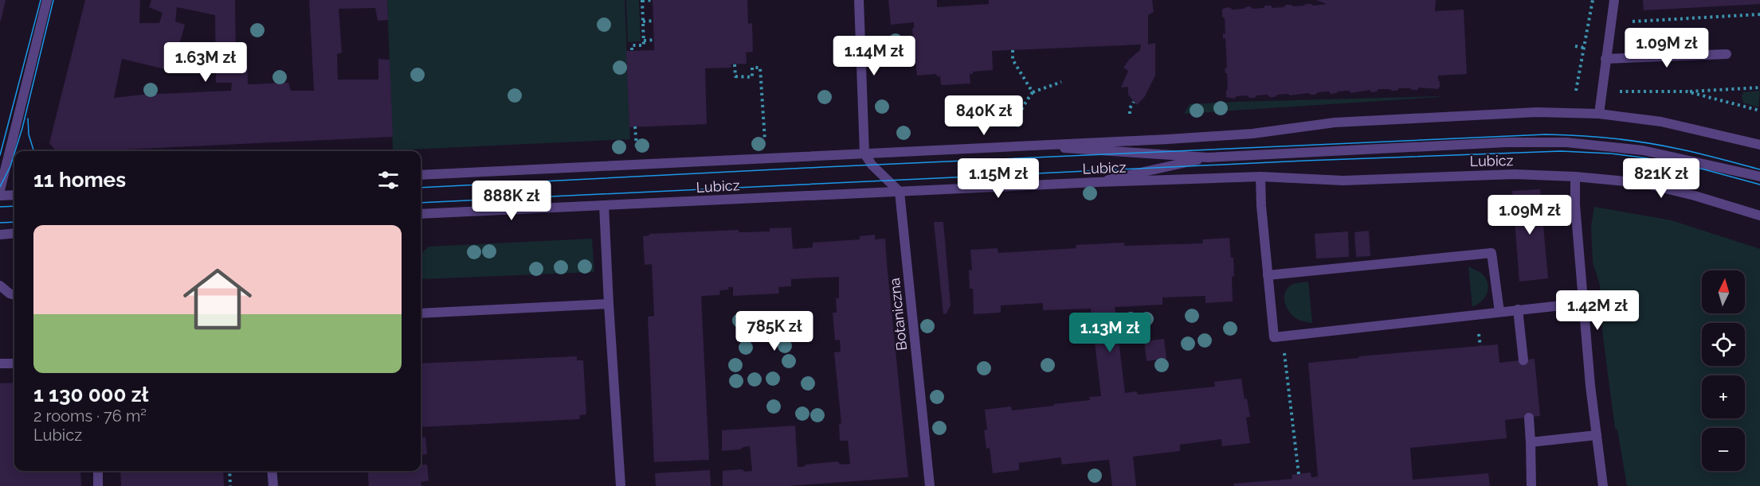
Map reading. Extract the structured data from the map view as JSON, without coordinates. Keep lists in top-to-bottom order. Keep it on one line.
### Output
{"streets":{"street":["Lubicz","Botaniczna"]},"crossings":[["Lubicz","Botaniczna"]],"north":"top","page":{"price":["1.09M zł","1.14M zł","1.63M zł","840K zł","1.15M zł","821K zł","888K zł","1.09M zł","1.42M zł","785K zł","1.13M zł"],"heading":"11 homes","list":[{"name":"1 130 000 zł","note":"2 rooms · 76 m² · Lubicz"}],"map_buttons":["+","−"]}}
